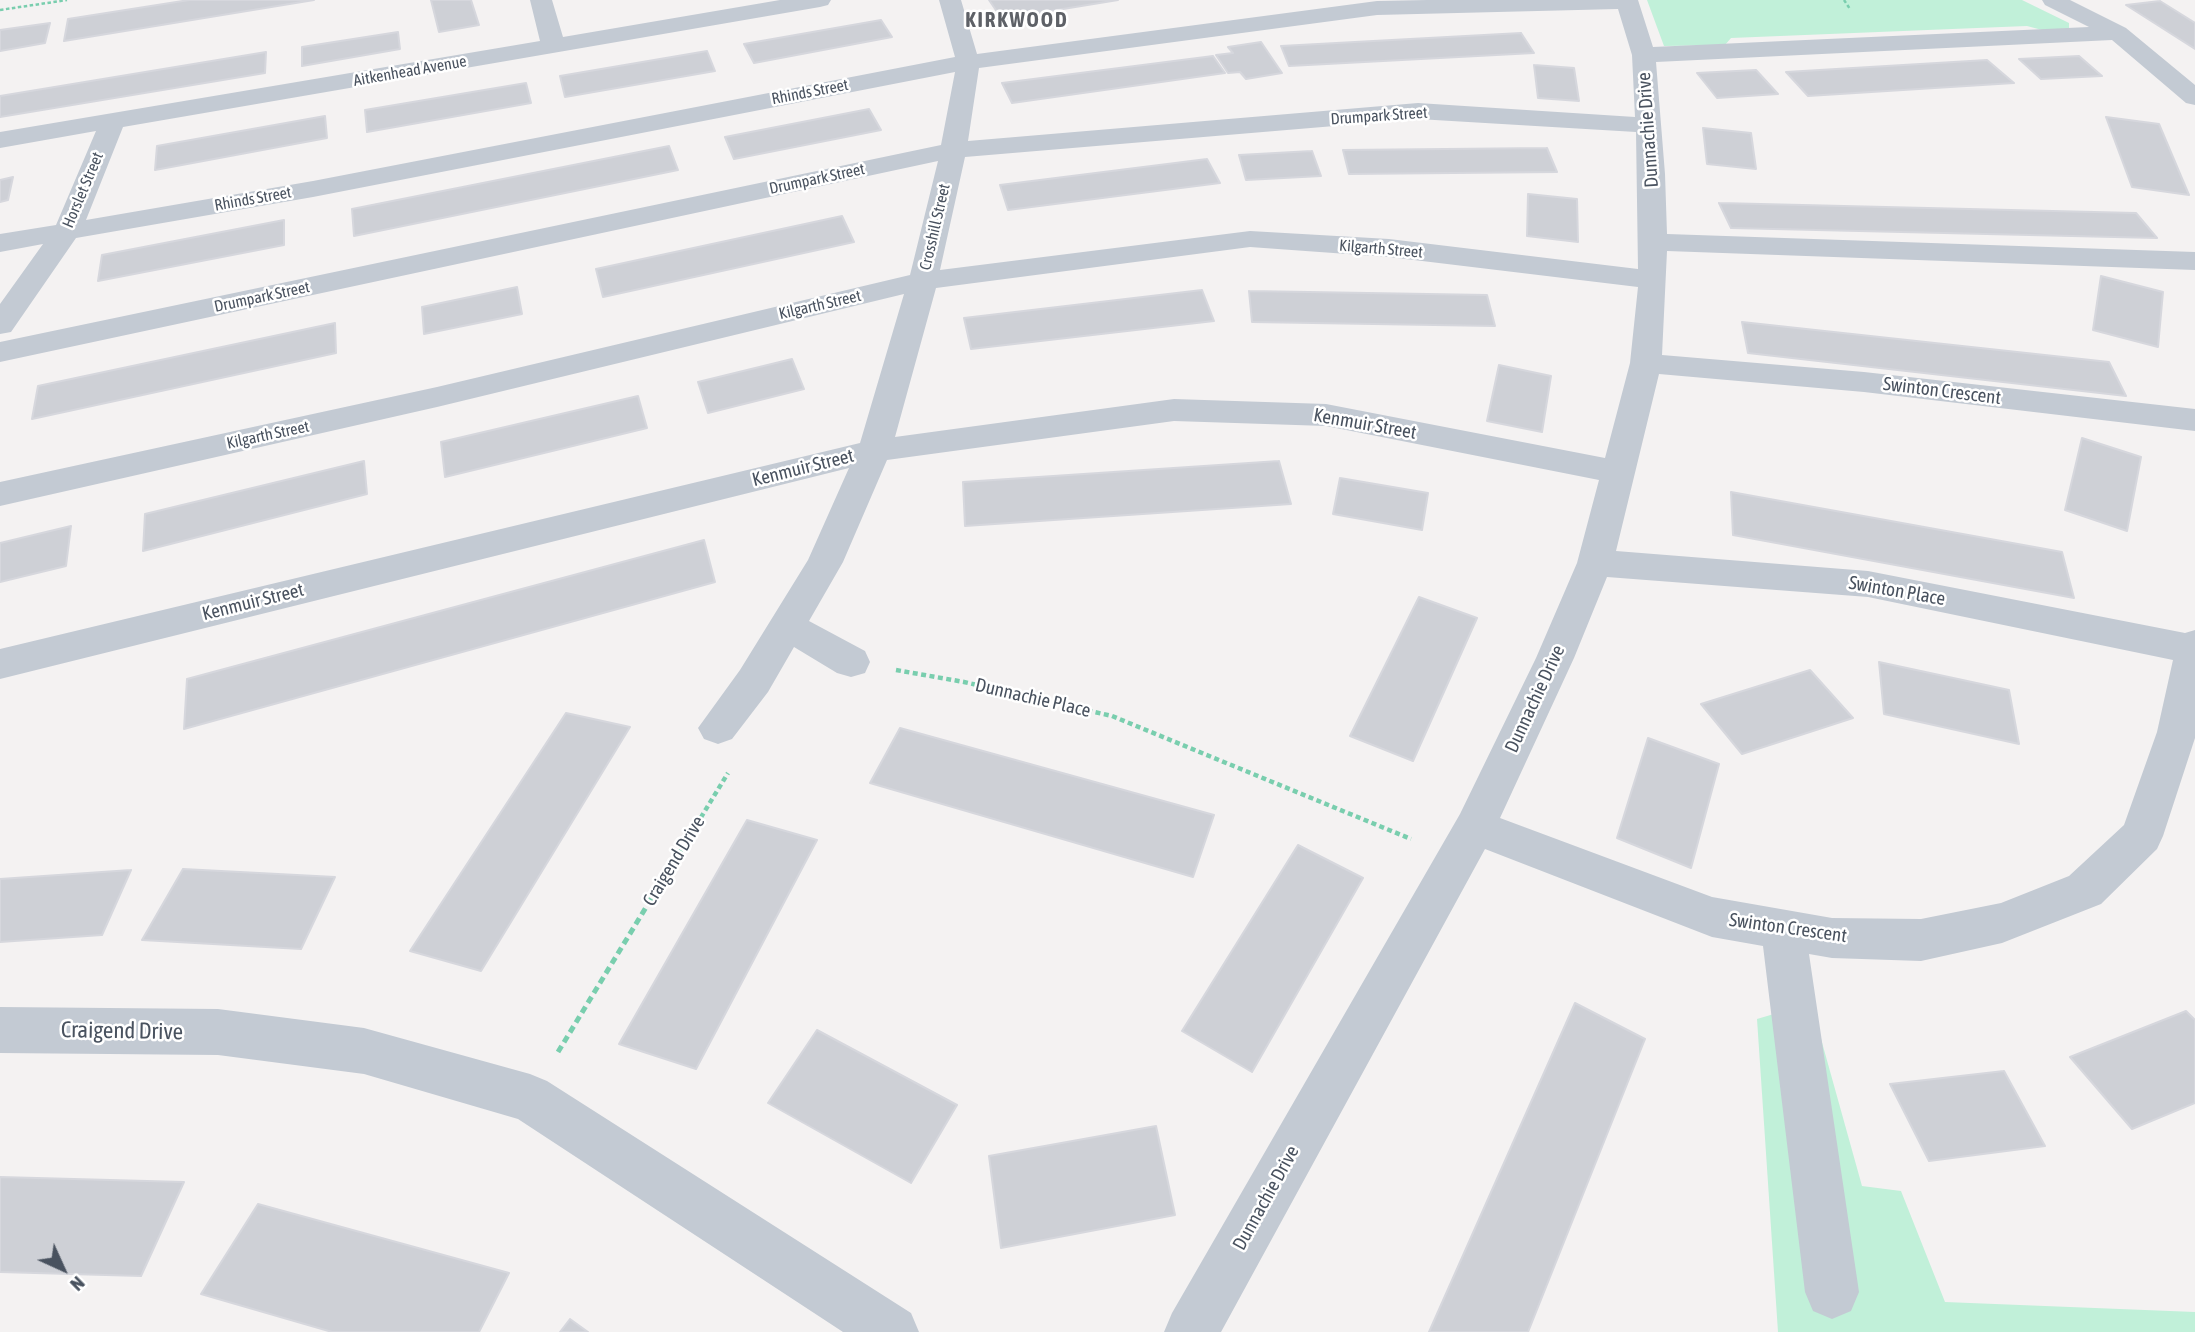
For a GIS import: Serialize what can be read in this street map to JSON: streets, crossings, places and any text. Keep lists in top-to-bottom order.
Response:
{
  "streets": {
    "street": [
      "Aitkenhead Avenue",
      "Rhinds Street",
      "Drumpark Street",
      "Dunnachie Drive",
      "Horslet Street",
      "Crosshill Street",
      "Kilgarth Street",
      "Swinton Crescent",
      "Kenmuir Street",
      "Swinton Place",
      "Craigend Drive"
    ],
    "path": ["Dunnachie Place"]
  },
  "crossings": [
    ["Aitkenhead Avenue", "Horslet Street"],
    ["Rhinds Street", "Dunnachie Drive"],
    ["Rhinds Street", "Horslet Street"],
    ["Rhinds Street", "Crosshill Street"],
    ["Drumpark Street", "Dunnachie Drive"],
    ["Drumpark Street", "Crosshill Street"],
    ["Dunnachie Drive", "Kilgarth Street"],
    ["Dunnachie Drive", "Swinton Crescent"],
    ["Dunnachie Drive", "Kenmuir Street"],
    ["Dunnachie Drive", "Swinton Place"],
    ["Dunnachie Drive", "Dunnachie Place"],
    ["Crosshill Street", "Kilgarth Street"],
    ["Crosshill Street", "Kenmuir Street"],
    ["Swinton Crescent", "Swinton Place"],
    ["Swinton Crescent", "Dunnachie Place"]
  ],
  "districts": ["KIRKWOOD"],
  "north": "bottom right"
}
